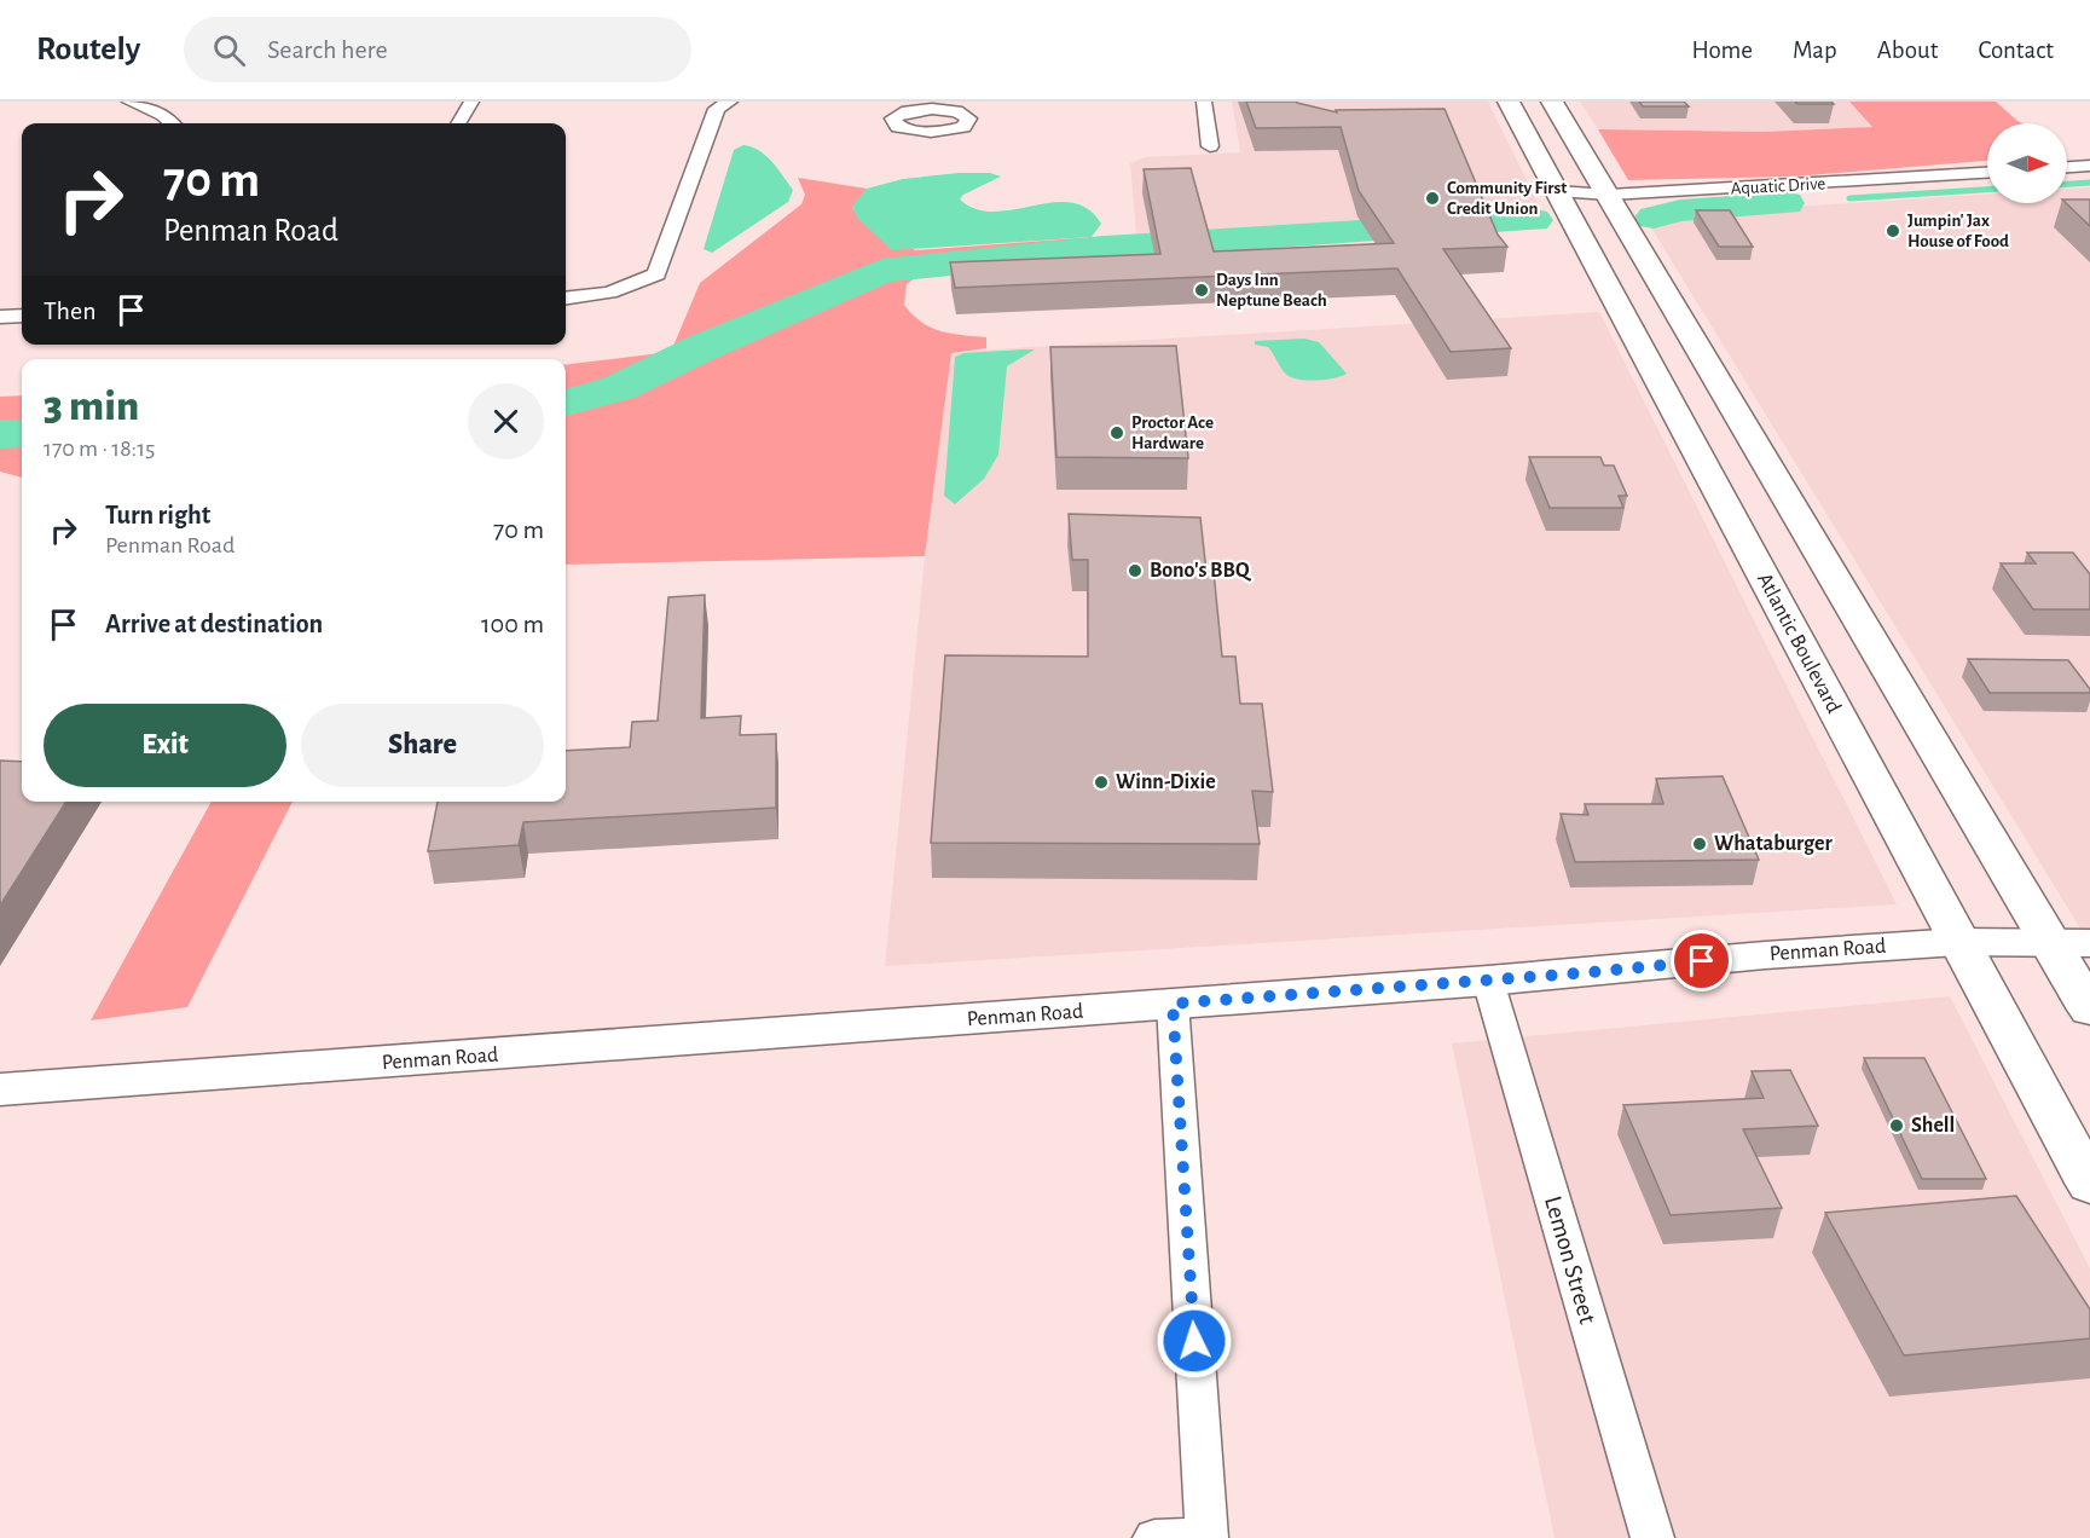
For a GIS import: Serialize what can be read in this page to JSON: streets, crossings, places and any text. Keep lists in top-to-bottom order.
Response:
{
  "streets": {
    "main road": ["Atlantic Boulevard", "Penman Road"],
    "street": ["Aquatic Drive", "Lemon Street"]
  },
  "crossings": [
    ["Aquatic Drive", "Atlantic Boulevard"],
    ["Atlantic Boulevard", "Penman Road"],
    ["Penman Road", "Lemon Street"]
  ],
  "places": [
    "Community First Credit Union",
    "Jumpin' Jax House of Food",
    "Days Inn Neptune Beach",
    "Proctor Ace Hardware",
    "Bono's BBQ",
    "Winn-Dixie",
    "Whataburger",
    "Shell"
  ],
  "north": "right",
  "page": {
    "header": "Routely",
    "search": "Search here",
    "nav": [
      "Home",
      "Map",
      "About",
      "Contact"
    ],
    "turn": ["70 m", "Penman Road"],
    "then": "Then",
    "heading": ["3 min", "170 m · 18:15"],
    "list": [
      {
        "name": "Turn right",
        "note": "Penman Road",
        "value": "70 m"
      },
      {
        "name": "Arrive at destination",
        "value": "100 m"
      }
    ],
    "buttons": ["Exit", "Share"]
  }
}
